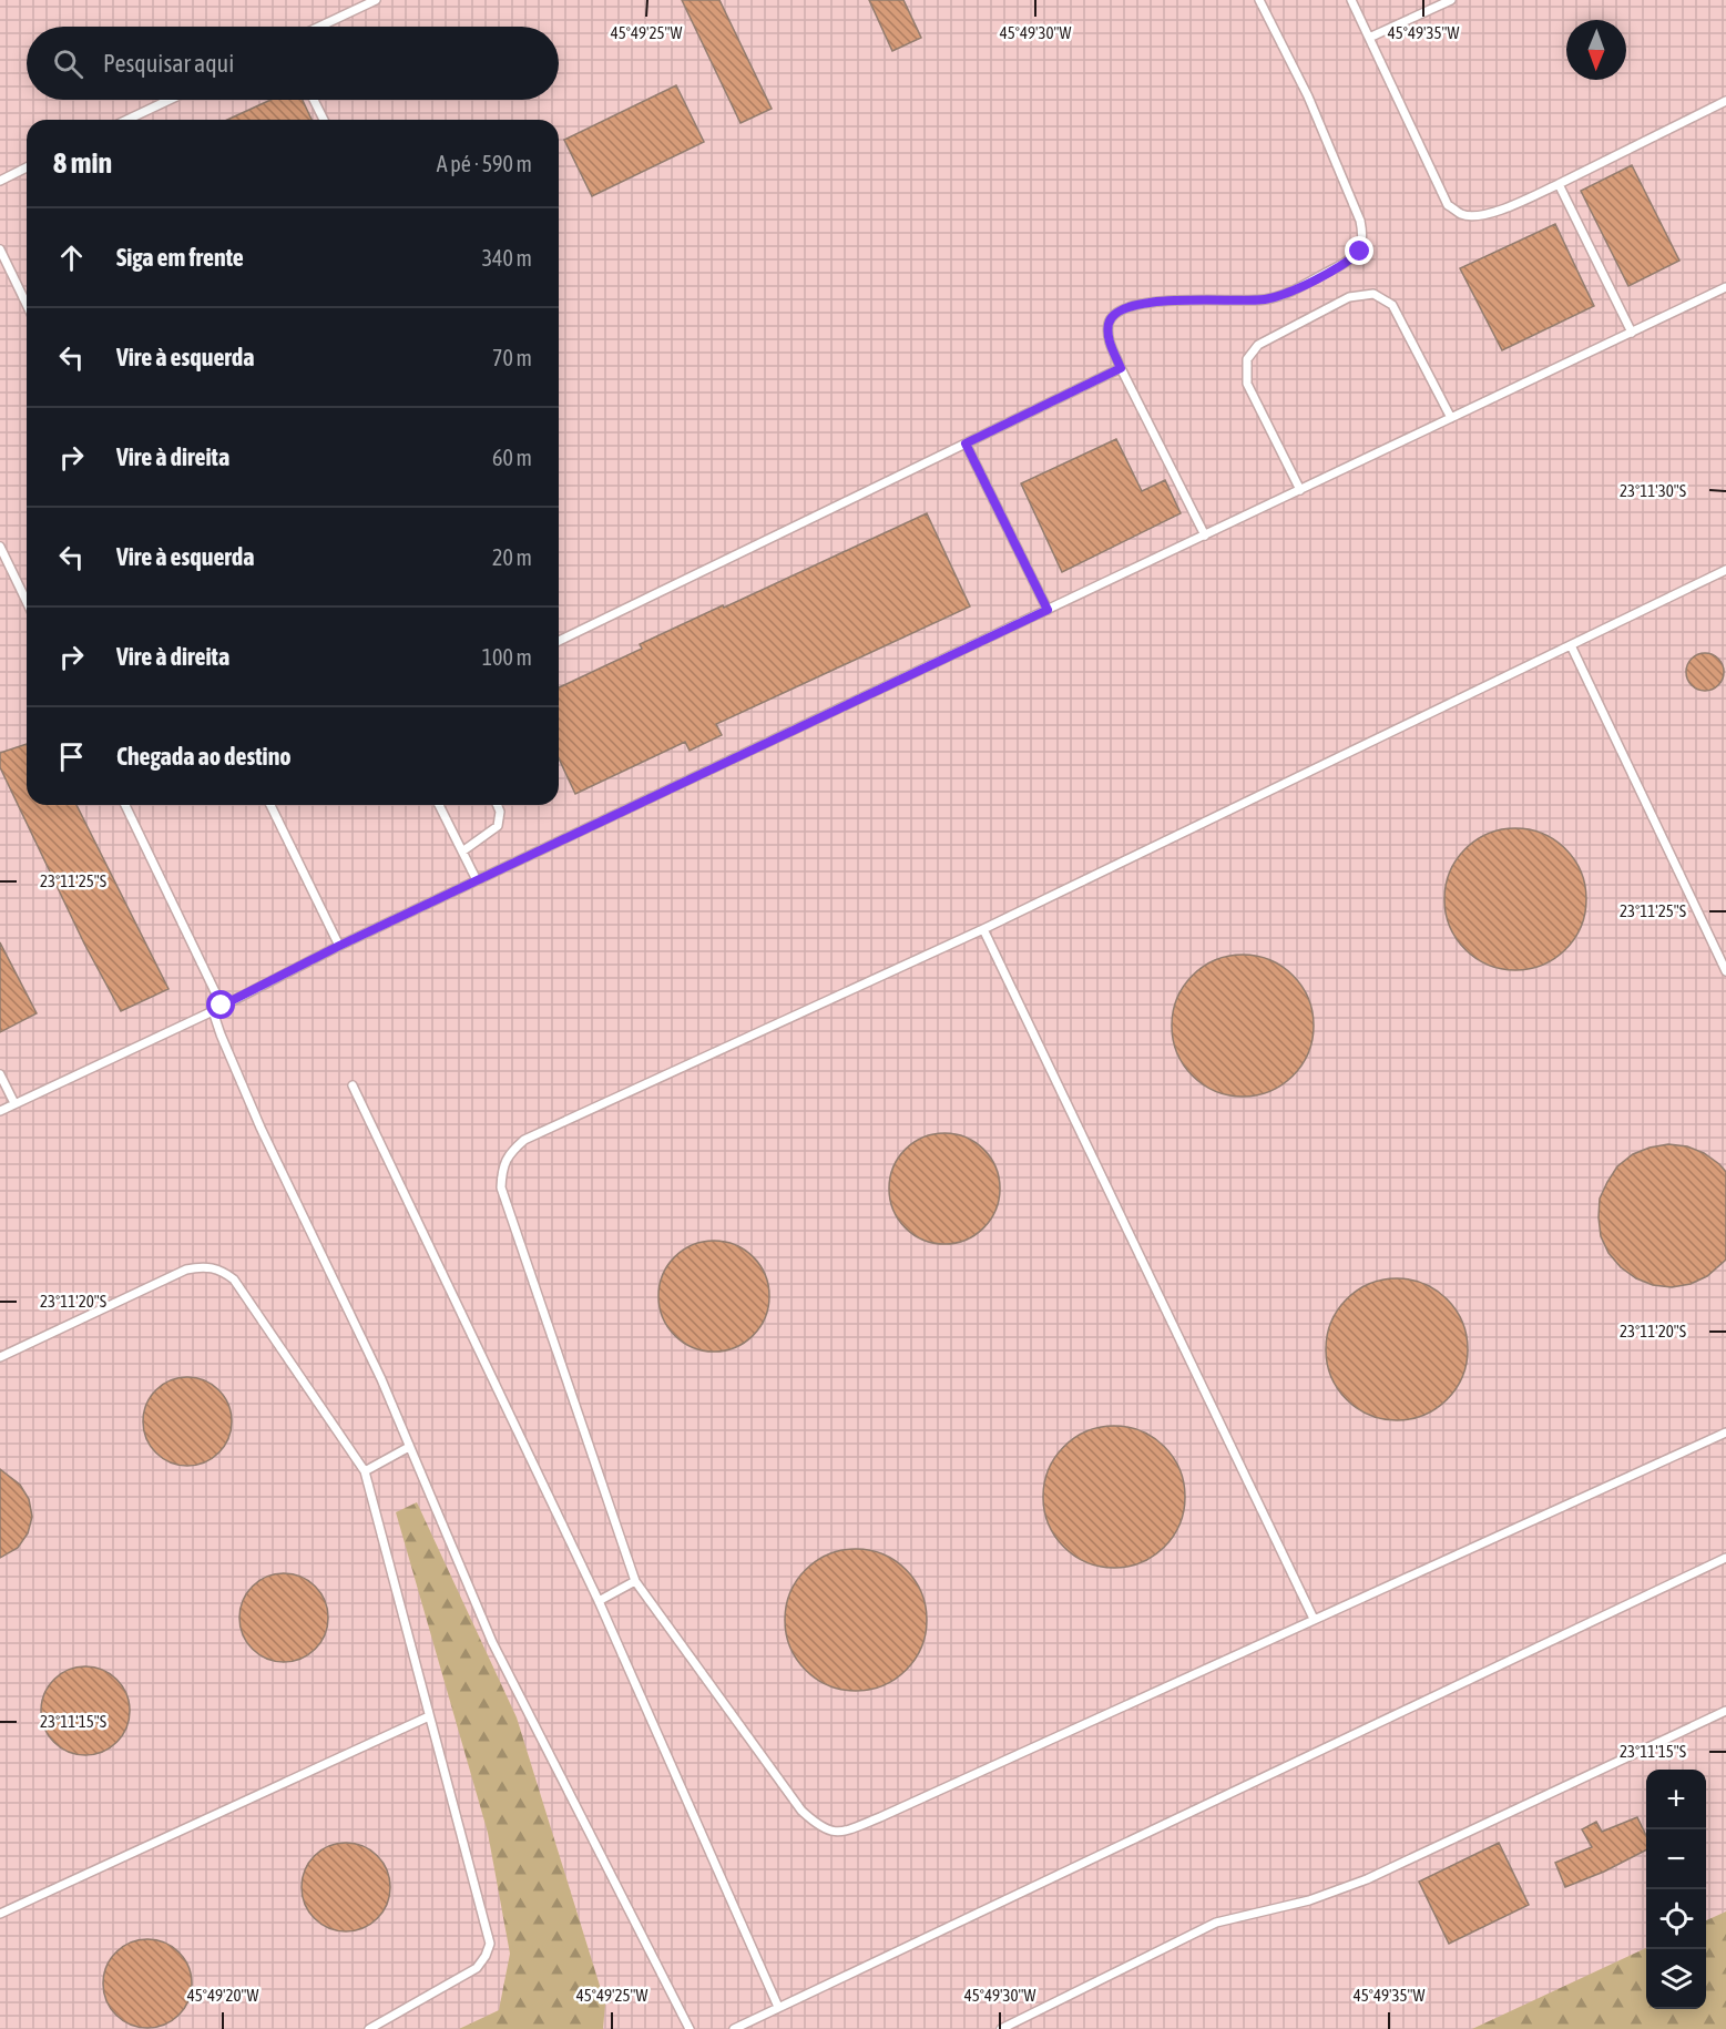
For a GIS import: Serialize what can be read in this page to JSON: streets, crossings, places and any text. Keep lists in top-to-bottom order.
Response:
{
  "north": "bottom",
  "page": {
    "search": "Pesquisar aqui",
    "heading": ["8 min", "A pé · 590 m"],
    "list": [
      ["Siga em frente", "340 m"],
      ["Vire à esquerda", "70 m"],
      ["Vire à direita", "60 m"],
      ["Vire à esquerda", "20 m"],
      ["Vire à direita", "100 m"],
      "Chegada ao destino"
    ],
    "map_buttons": ["+", "−"]
  },
  "coordinates": [
    "45°49'25\"W",
    "45°49'30\"W",
    "45°49'35\"W",
    "23°11'30\"S",
    "23°11'25\"S",
    "23°11'20\"S",
    "23°11'15\"S",
    "45°49'20\"W"
  ]
}
